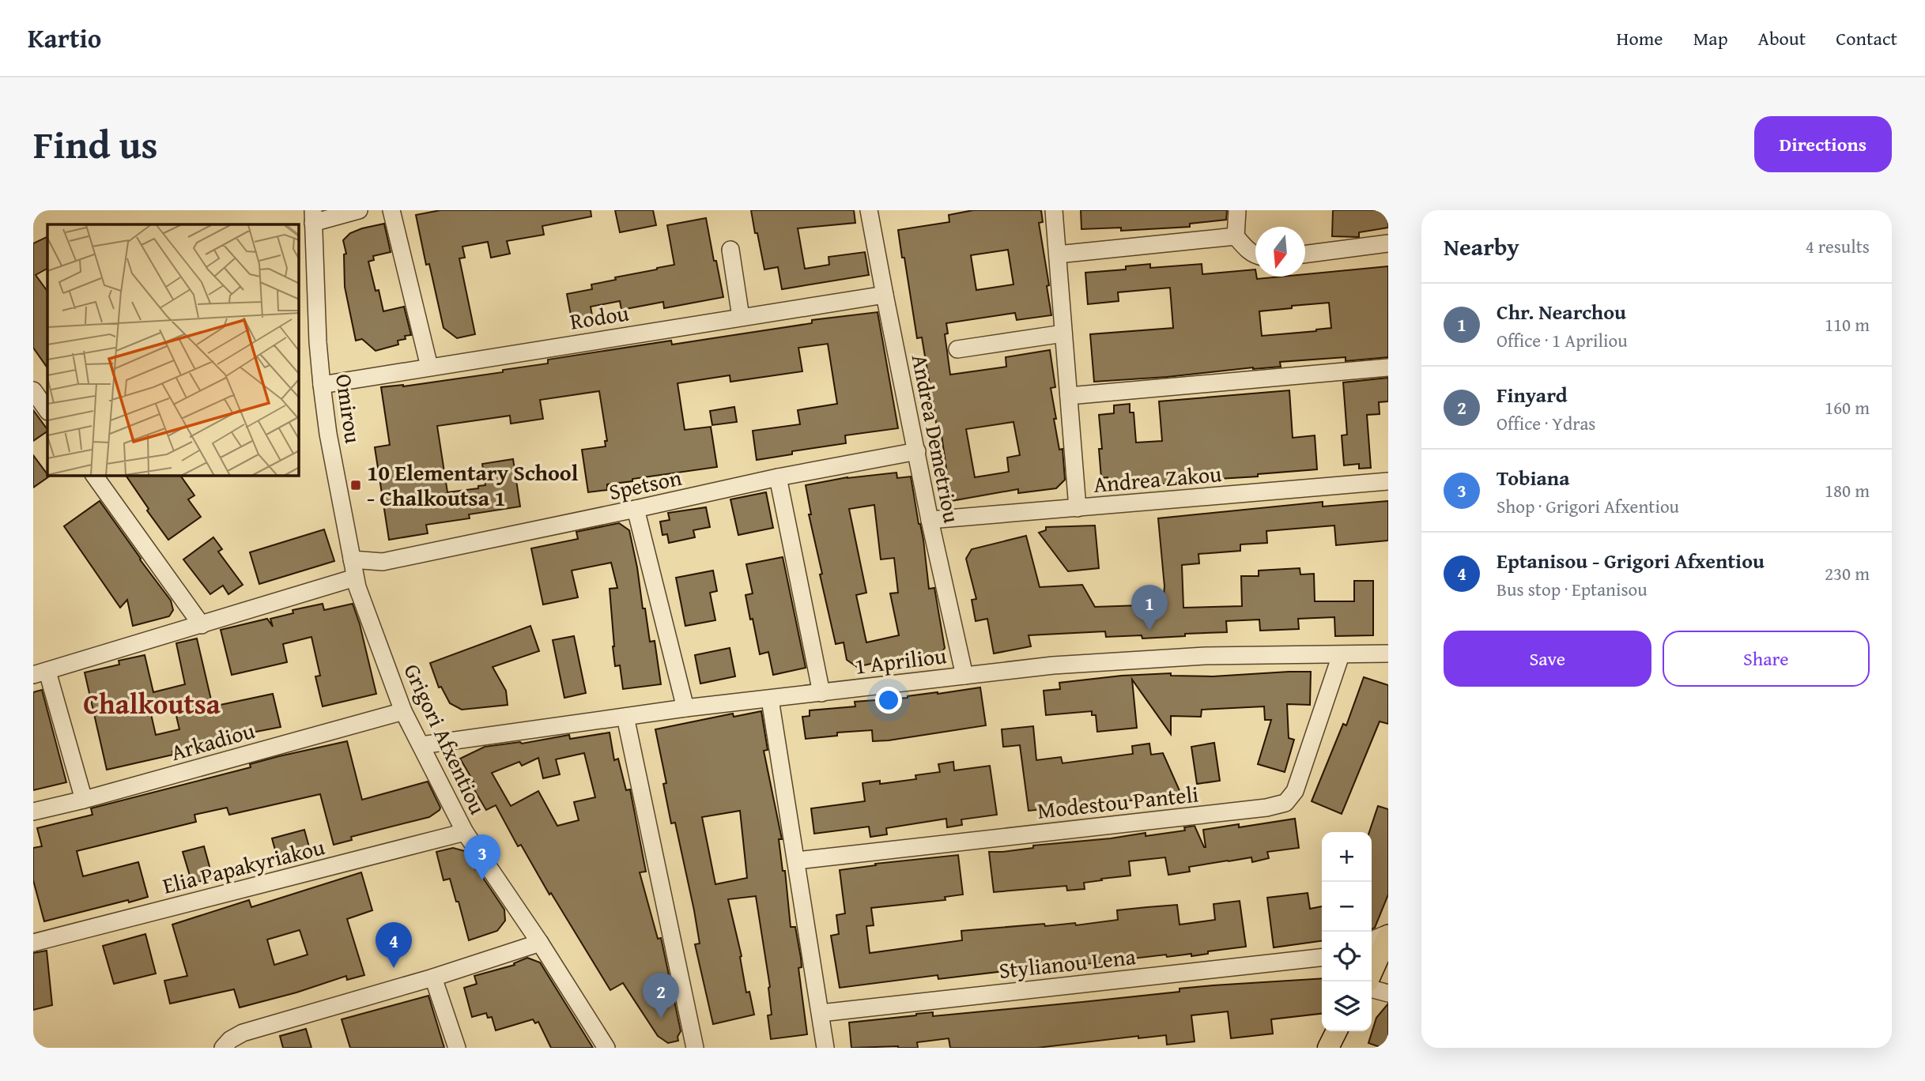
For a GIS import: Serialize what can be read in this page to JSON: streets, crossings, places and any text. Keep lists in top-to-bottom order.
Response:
{
  "streets": {
    "street": [
      "Rodou",
      "Omirou",
      "Andrea Demetriou",
      "Andrea Zakou",
      "Spetson",
      "1 Apriliou",
      "Grigori Afxentiou",
      "Arkadiou",
      "Modestou Panteli",
      "Elia Papakyriakou",
      "Stylianou Lena"
    ]
  },
  "crossings": [
    ["Rodou", "Omirou"],
    ["Rodou", "Andrea Demetriou"],
    ["Omirou", "Spetson"],
    ["Omirou", "Grigori Afxentiou"],
    ["Andrea Demetriou", "Andrea Zakou"],
    ["Andrea Demetriou", "Spetson"],
    ["Andrea Demetriou", "1 Apriliou"],
    ["1 Apriliou", "Grigori Afxentiou"],
    ["1 Apriliou", "Modestou Panteli"],
    ["Grigori Afxentiou", "Arkadiou"],
    ["Grigori Afxentiou", "Elia Papakyriakou"]
  ],
  "districts": ["Chalkoutsa"],
  "places": {
    "transit": ["10 Elementary School - Chalkoutsa 1"]
  },
  "north": "bottom",
  "page": {
    "header": "Kartio",
    "nav": [
      "Home",
      "Map",
      "About",
      "Contact"
    ],
    "title": "Find us",
    "buttons": [
      "Directions",
      ["Save", "Share"]
    ],
    "heading": ["Nearby", "4 results"],
    "list": [
      {
        "mark": "1",
        "name": "Chr. Nearchou",
        "note": "Office · 1 Apriliou",
        "value": "110 m"
      },
      {
        "mark": "2",
        "name": "Finyard",
        "note": "Office · Ydras",
        "value": "160 m"
      },
      {
        "mark": "3",
        "name": "Tobiana",
        "note": "Shop · Grigori Afxentiou",
        "value": "180 m"
      },
      {
        "mark": "4",
        "name": "Eptanisou - Grigori Afxentiou",
        "note": "Bus stop · Eptanisou",
        "value": "230 m"
      }
    ],
    "pins": [
      "1",
      "3",
      "4",
      "2"
    ],
    "map_buttons": ["+", "−"]
  }
}
